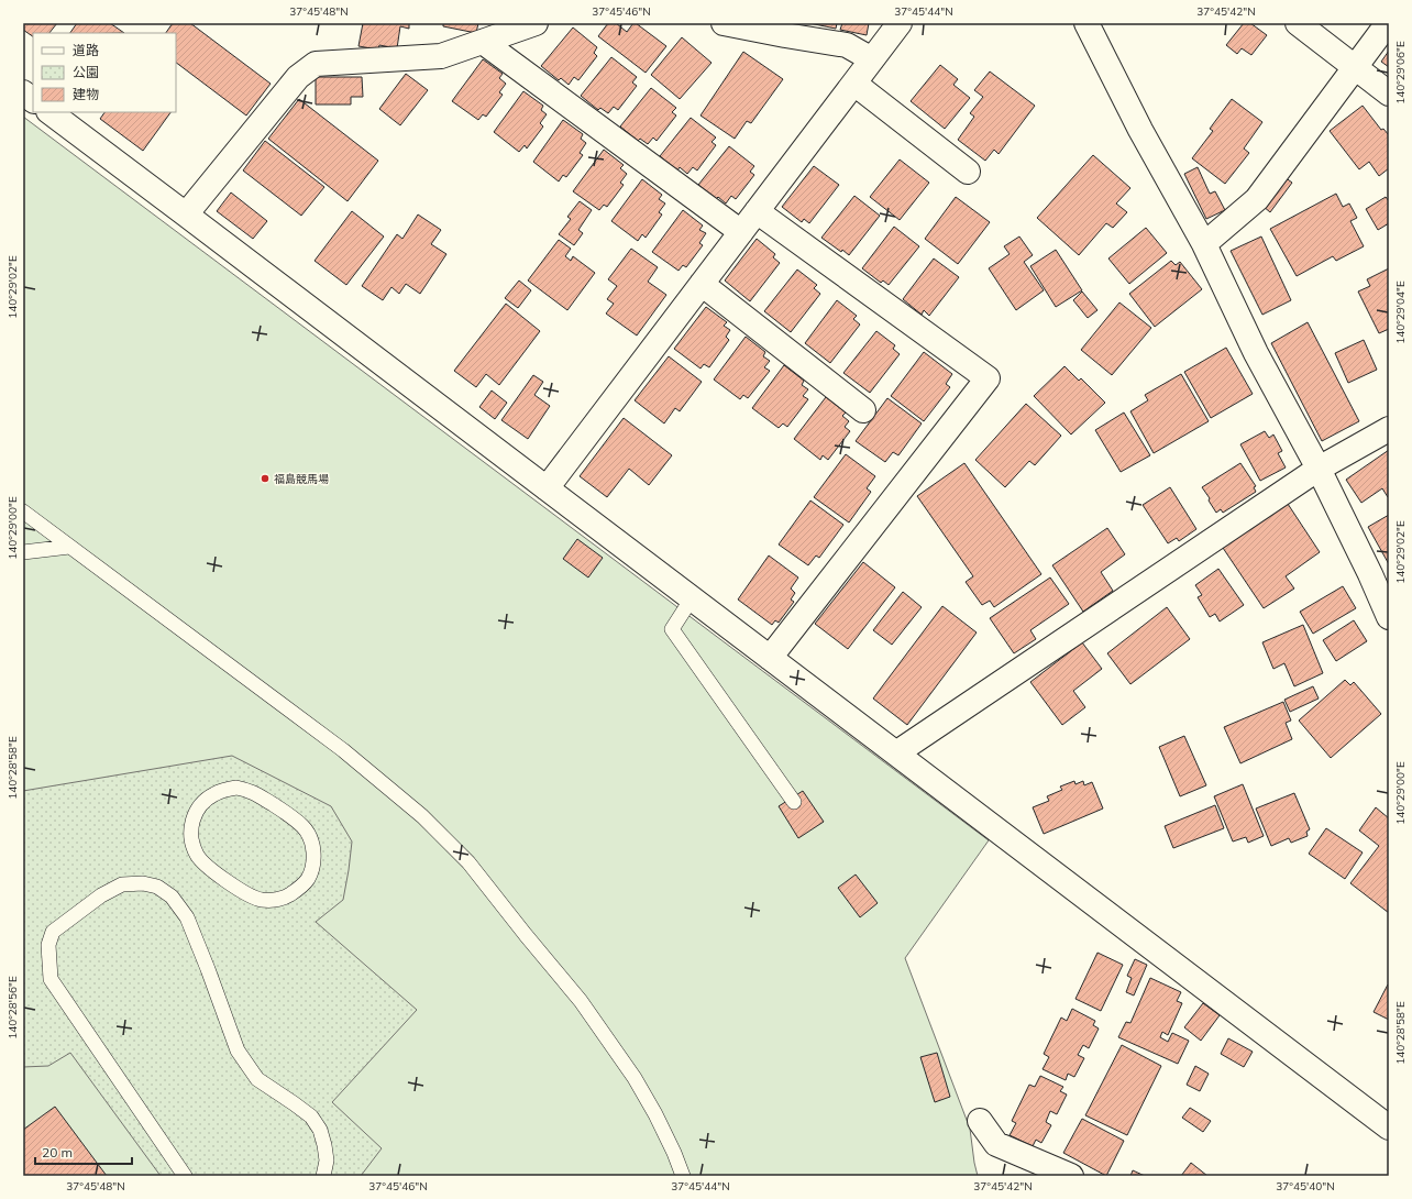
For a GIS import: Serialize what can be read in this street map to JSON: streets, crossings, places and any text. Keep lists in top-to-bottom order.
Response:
{
  "places": ["福島競馬場"],
  "legend": ["道路", "公園", "建物"],
  "scale_bar": "20 m",
  "coordinates": [
    "37°45'48\"N",
    "37°45'46\"N",
    "37°45'44\"N",
    "37°45'42\"N",
    "140°29'06\"E",
    "140°29'02\"E",
    "140°29'04\"E",
    "140°29'00\"E",
    "140°28'58\"E",
    "140°28'56\"E",
    "37°45'40\"N"
  ]
}
